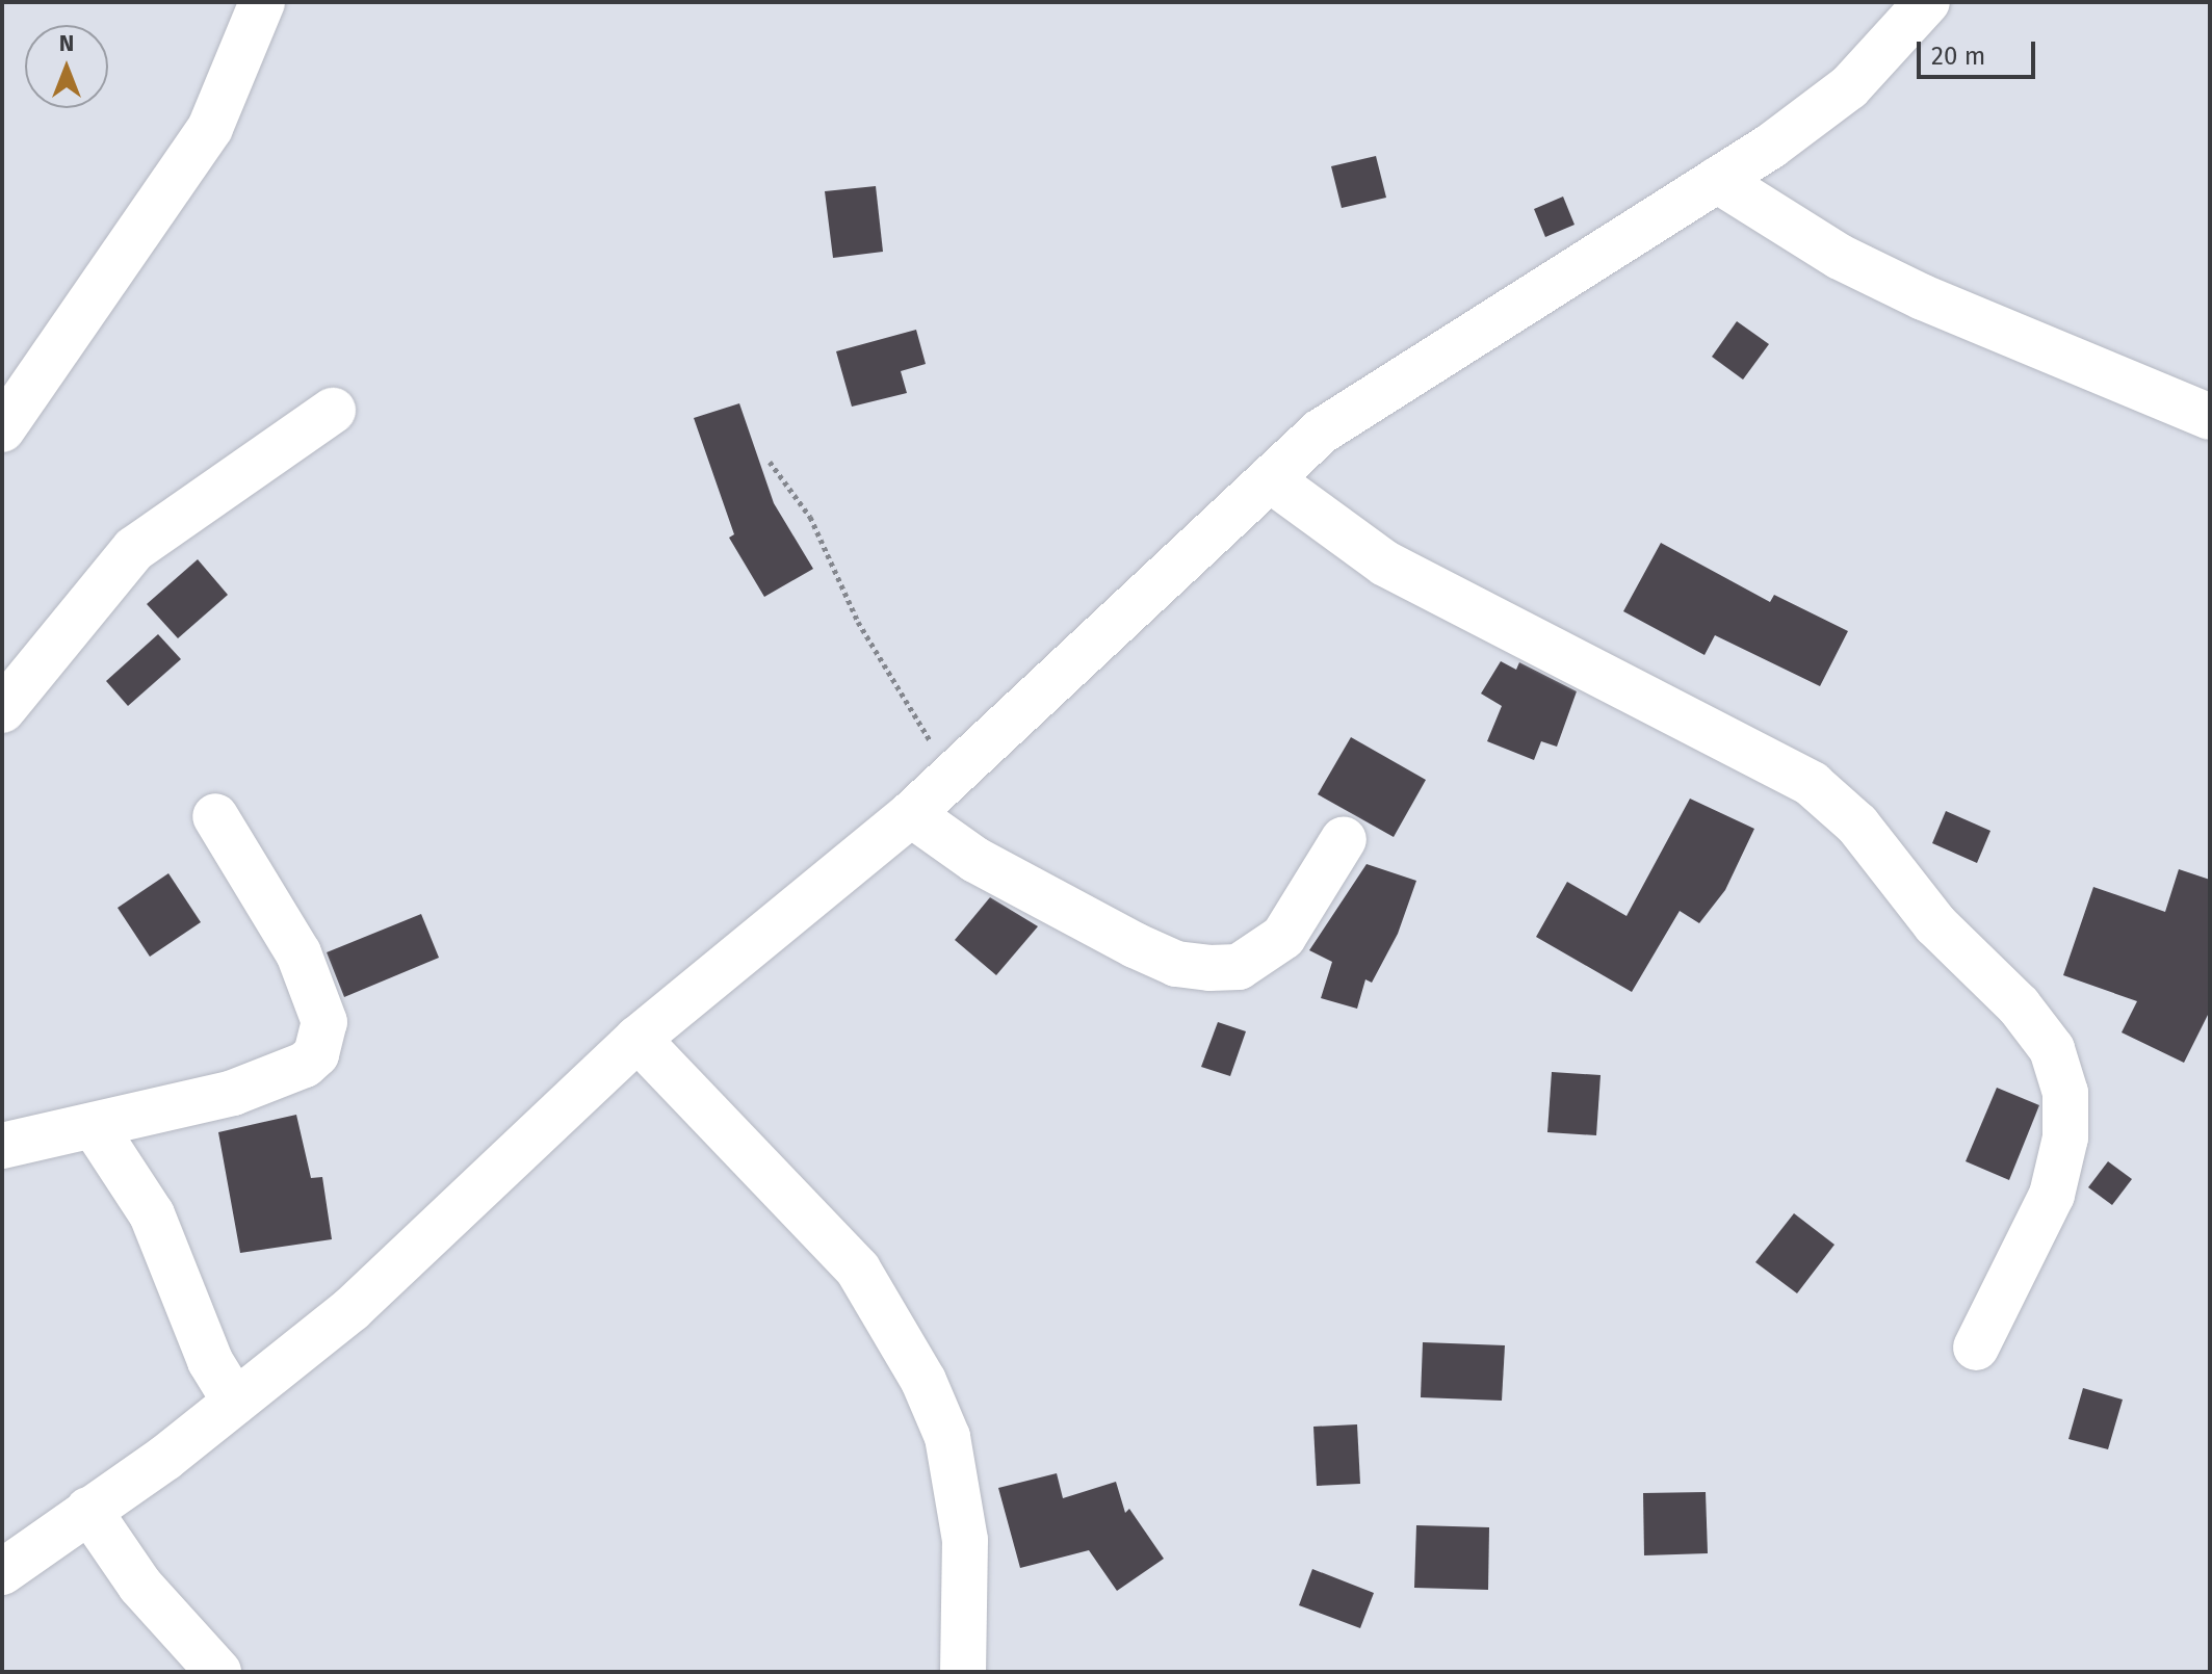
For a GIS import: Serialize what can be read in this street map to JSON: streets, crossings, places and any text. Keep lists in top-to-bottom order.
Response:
{
  "scale_bar": "20 m",
  "north": "top"
}
